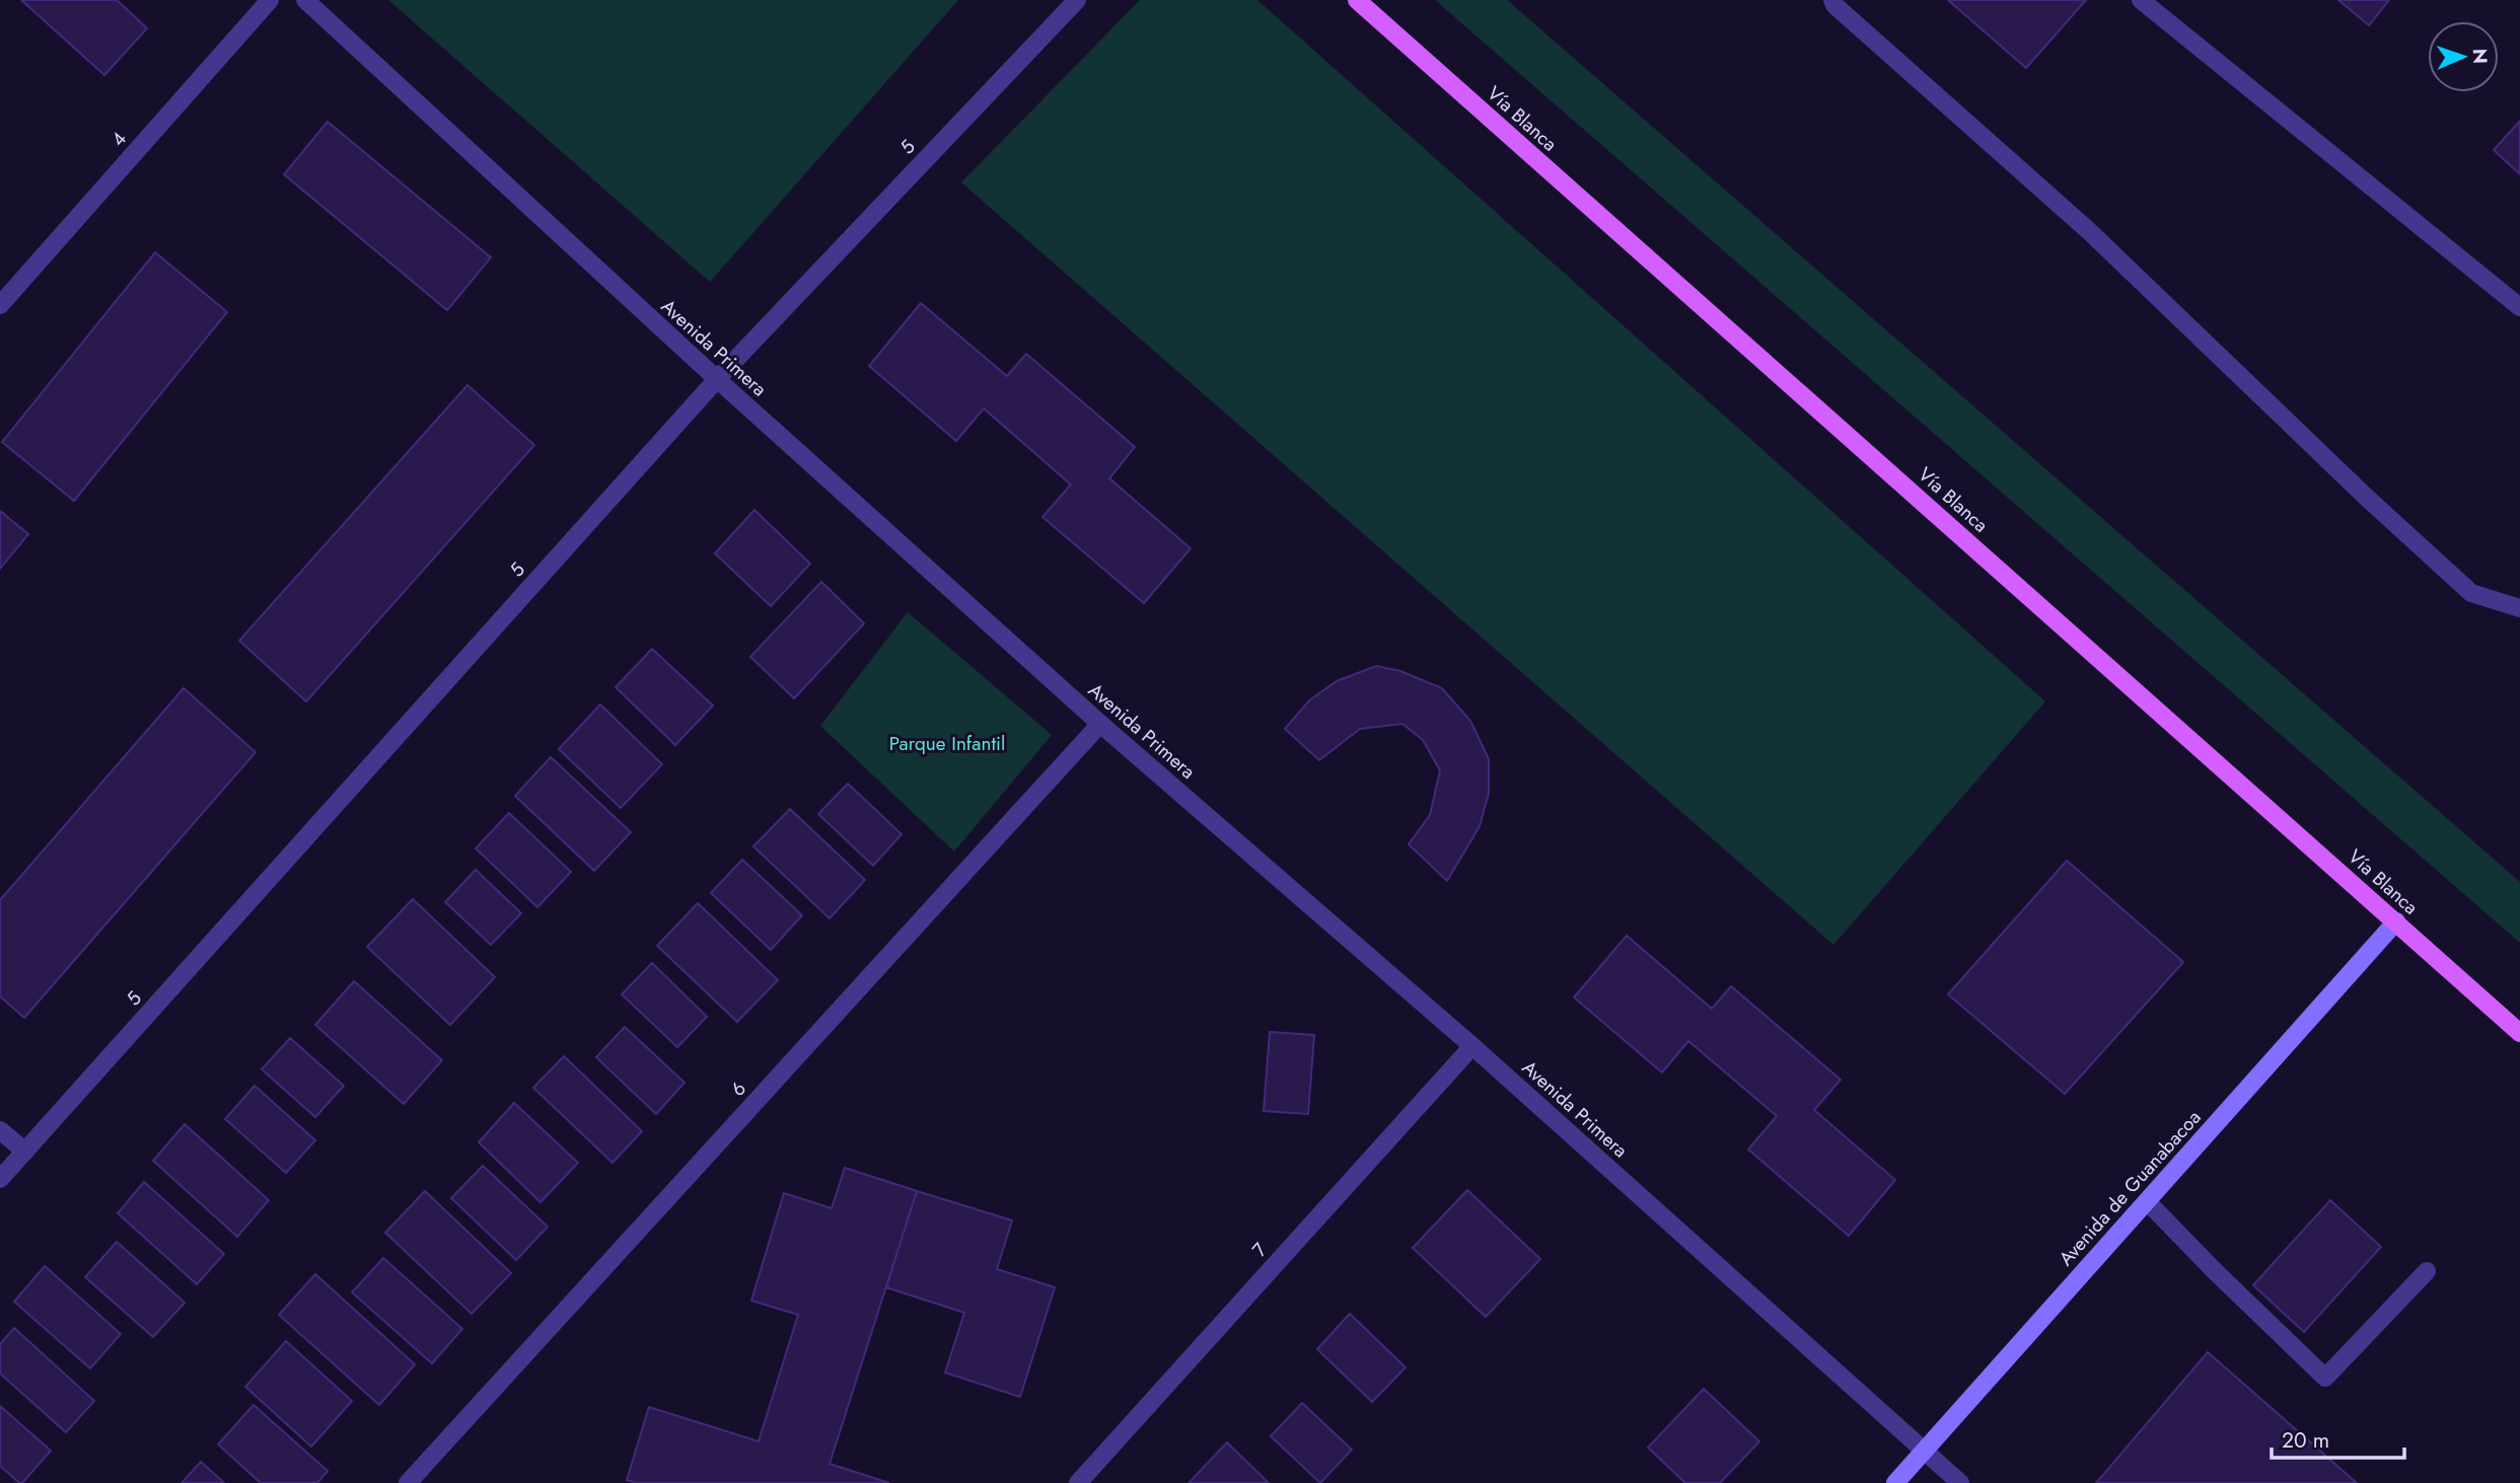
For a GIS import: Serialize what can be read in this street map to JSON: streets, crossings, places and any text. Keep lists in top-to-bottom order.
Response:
{
  "streets": {
    "main road": ["Vía Blanca"],
    "street": [
      "4",
      "5",
      "Avenida Primera",
      "6",
      "Avenida de Guanabacoa",
      "7"
    ]
  },
  "crossings": [
    ["Vía Blanca", "Avenida de Guanabacoa"],
    ["5", "Avenida Primera"],
    ["Avenida Primera", "6"],
    ["Avenida Primera", "Avenida de Guanabacoa"],
    ["Avenida Primera", "7"]
  ],
  "parks": ["Parque Infantil"],
  "scale_bar": "20 m",
  "north": "right"
}
